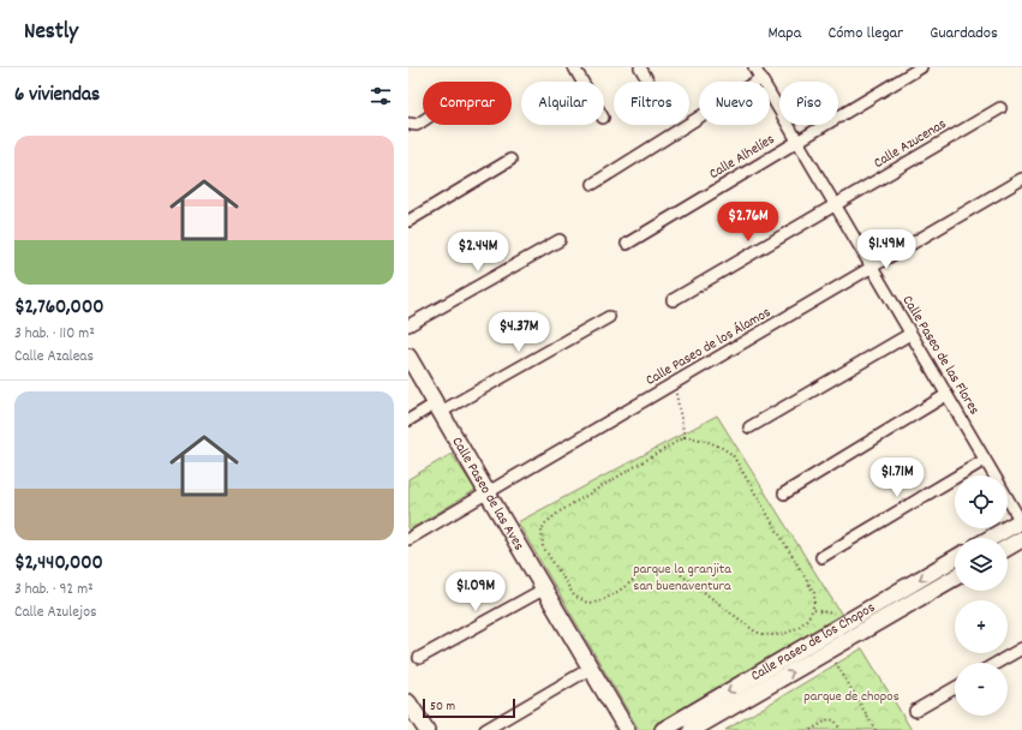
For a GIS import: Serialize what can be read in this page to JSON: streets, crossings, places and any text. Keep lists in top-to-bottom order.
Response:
{
  "streets": {
    "main road": ["Calle Paseo de las Aves", "Calle Paseo de los Chopos"],
    "street": [
      "Calle Azucenas",
      "Calle Alhelíes",
      "Calle Paseo de los Álamos",
      "Calle Paseo de las Flores"
    ]
  },
  "crossings": [
    ["Calle Azucenas", "Calle Paseo de las Flores"],
    ["Calle Alhelíes", "Calle Paseo de las Flores"],
    ["Calle Paseo de los Álamos", "Calle Paseo de las Flores"],
    ["Calle Paseo de los Álamos", "Calle Paseo de las Aves"]
  ],
  "parks": ["parque la granjita san buenaventura", "parque de chopos"],
  "scale_bar": "50 m",
  "page": {
    "header": "Nestly",
    "nav": ["Mapa", "Cómo llegar", "Guardados"],
    "heading": "6 viviendas",
    "chip": [
      "Comprar",
      "Alquilar",
      "Filtros",
      "Nuevo",
      "Piso"
    ],
    "list": [
      {
        "name": "$2,760,000",
        "note": "3 hab. · 110 m² · Calle Azaleas"
      },
      {
        "name": "$2,440,000",
        "note": "3 hab. · 92 m² · Calle Azulejos"
      }
    ],
    "price": [
      "$2.76M",
      "$1.49M",
      "$2.44M",
      "$4.37M",
      "$1.71M",
      "$1.09M"
    ],
    "map_buttons": ["+", "−"],
    "scale": "50 m"
  }
}
